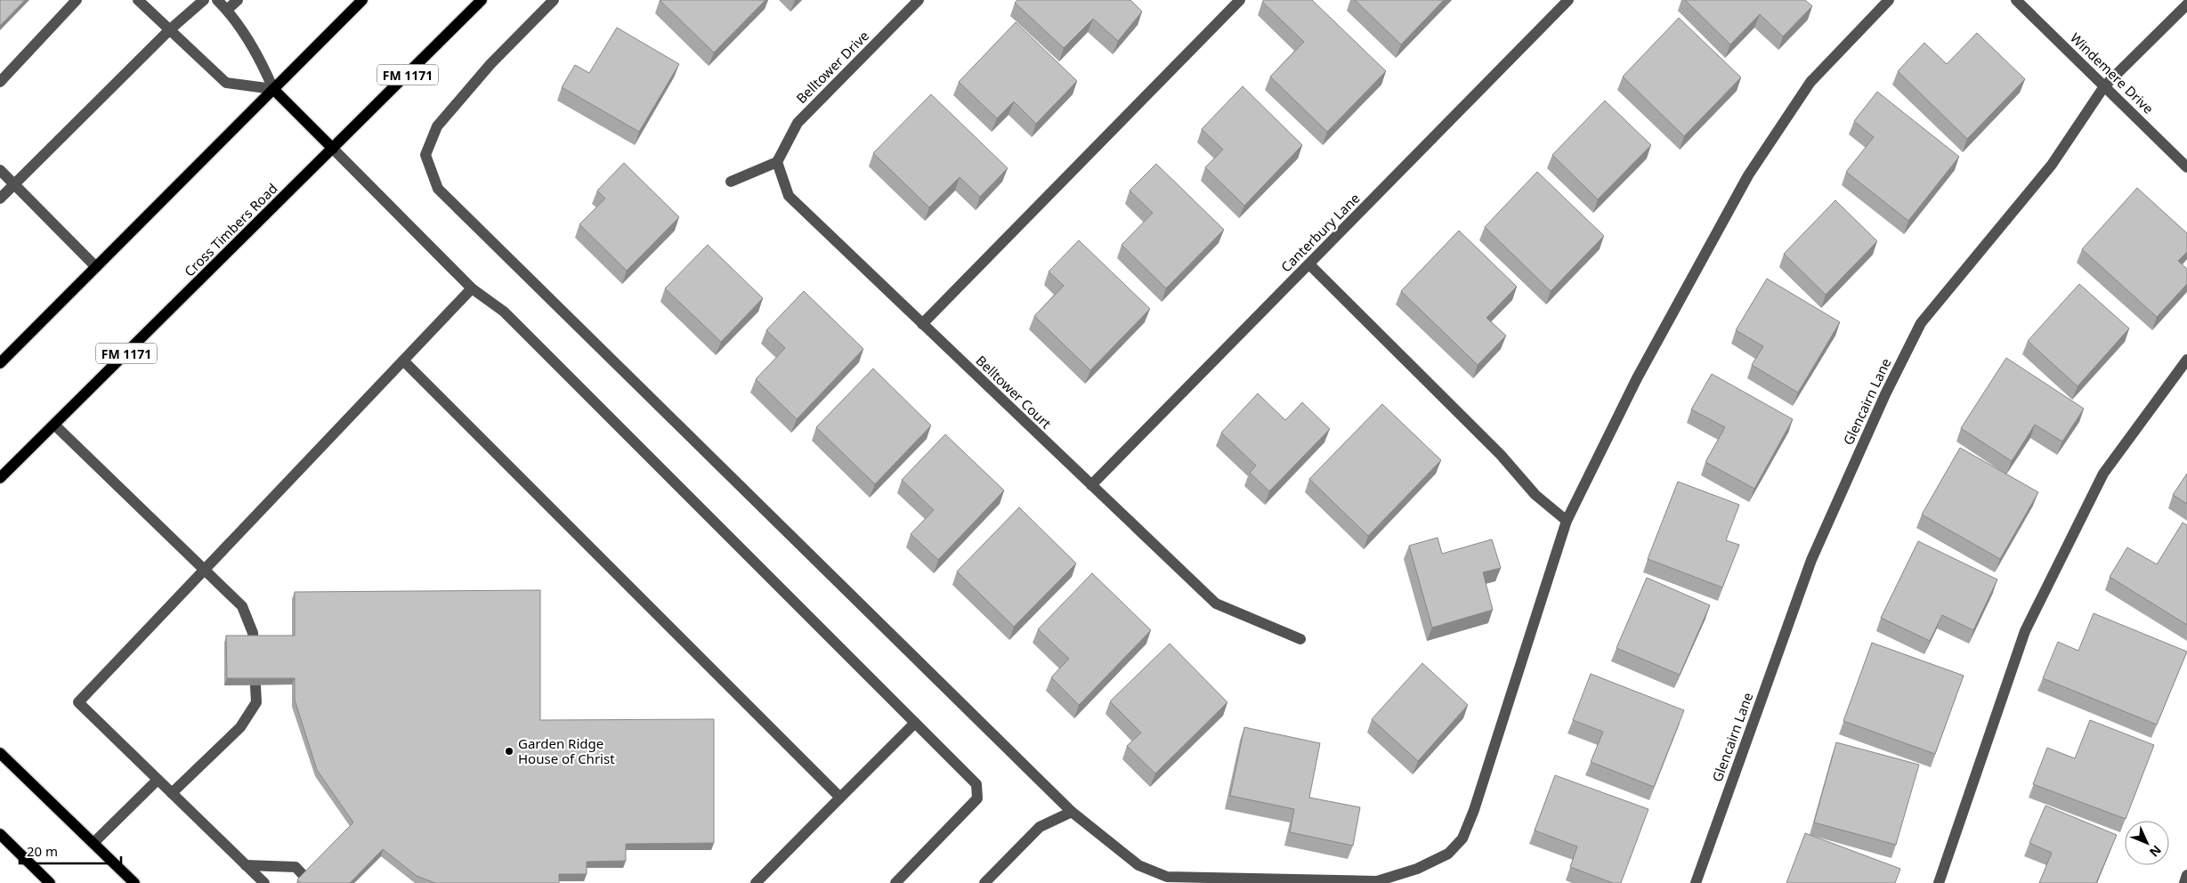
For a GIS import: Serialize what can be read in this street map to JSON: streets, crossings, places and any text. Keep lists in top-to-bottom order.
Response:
{
  "streets": {
    "main road": ["FM 1171", "Cross Timbers Road"],
    "street": [
      "Belltower Drive",
      "Windemere Drive",
      "Canterbury Lane",
      "Belltower Court",
      "Glencairn Lane"
    ]
  },
  "crossings": [
    ["Belltower Drive", "Belltower Court"],
    ["Windemere Drive", "Glencairn Lane"],
    ["Canterbury Lane", "Belltower Court"]
  ],
  "places": ["Garden Ridge House of Christ"],
  "scale_bar": "20 m",
  "north": "bottom right"
}
